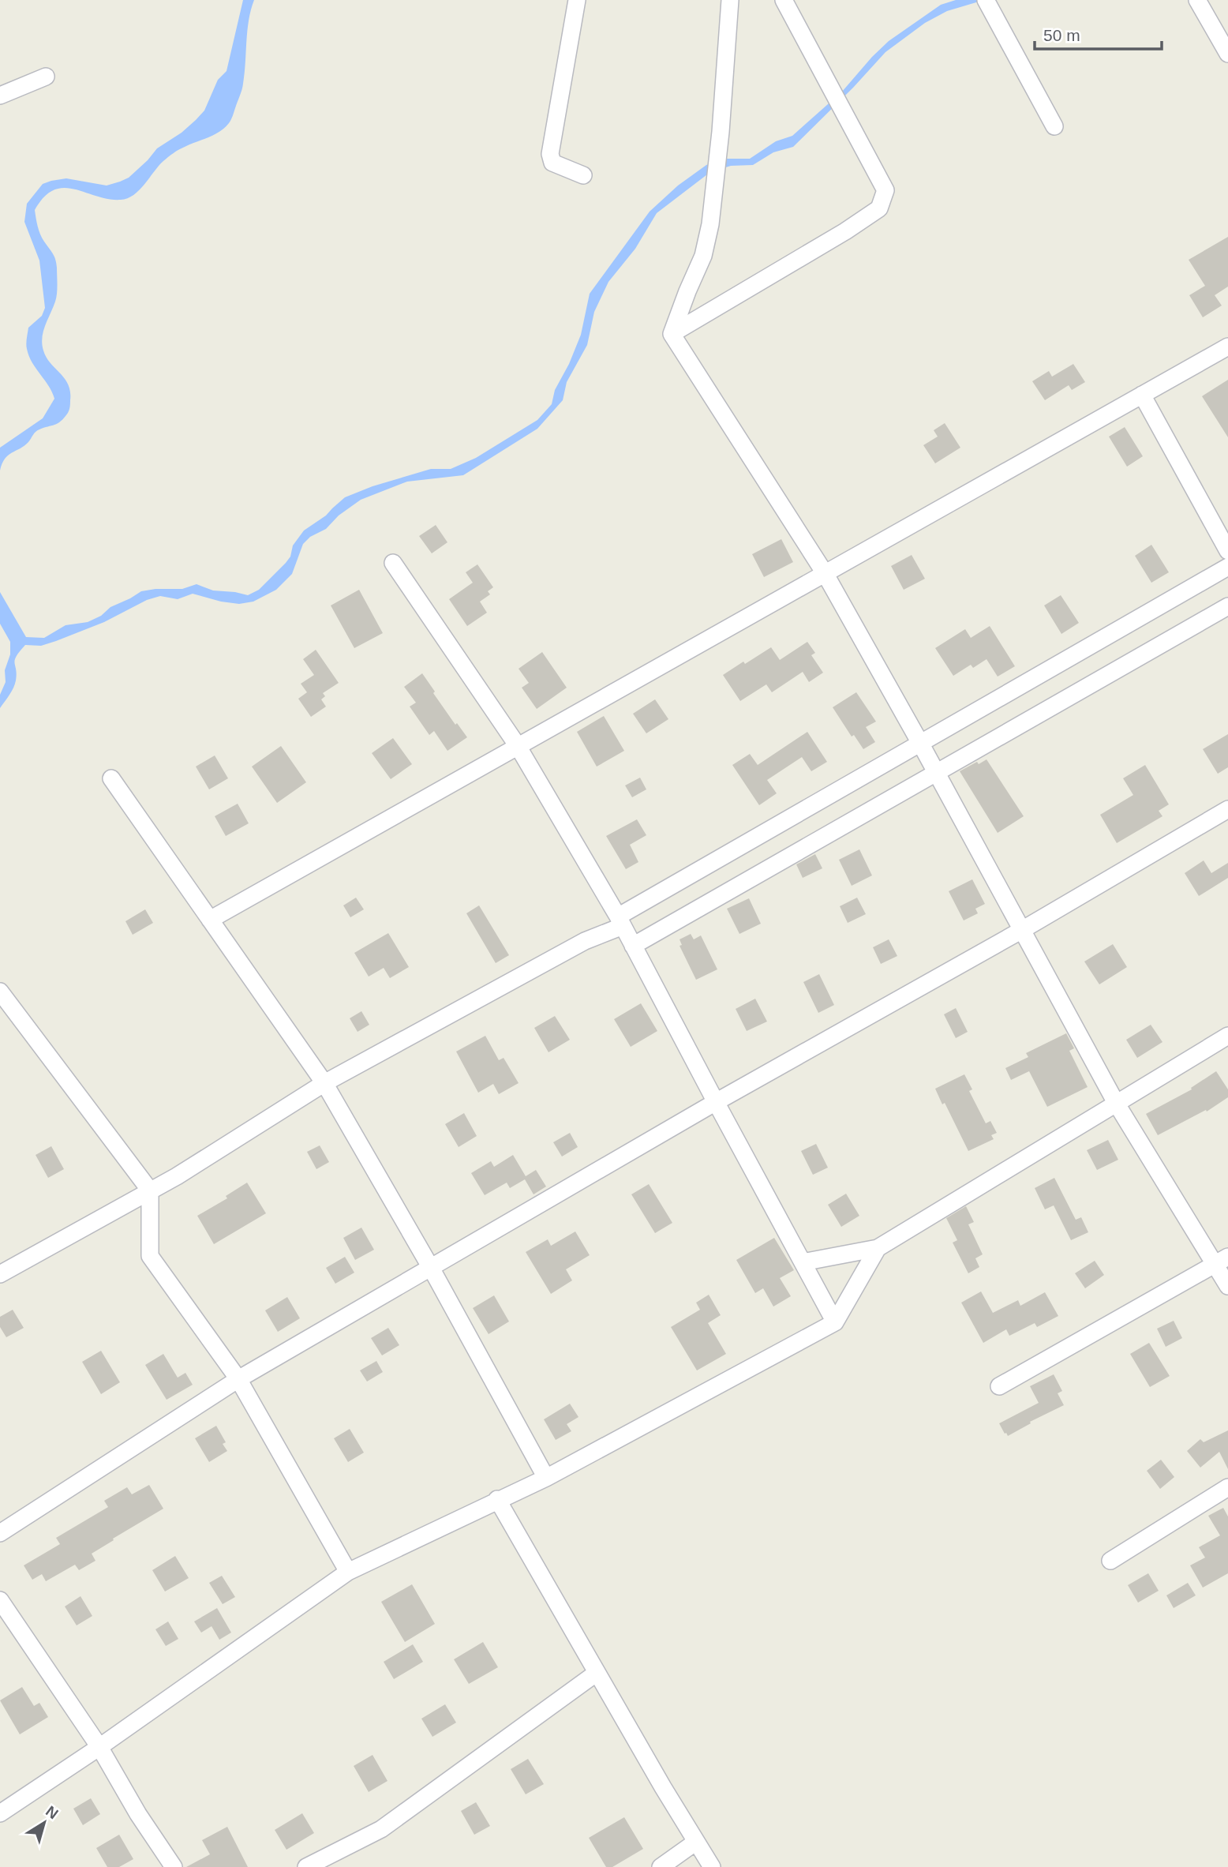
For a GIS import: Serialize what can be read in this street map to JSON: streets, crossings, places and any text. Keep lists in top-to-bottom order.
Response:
{
  "scale_bar": "50 m",
  "north": "top right"
}
